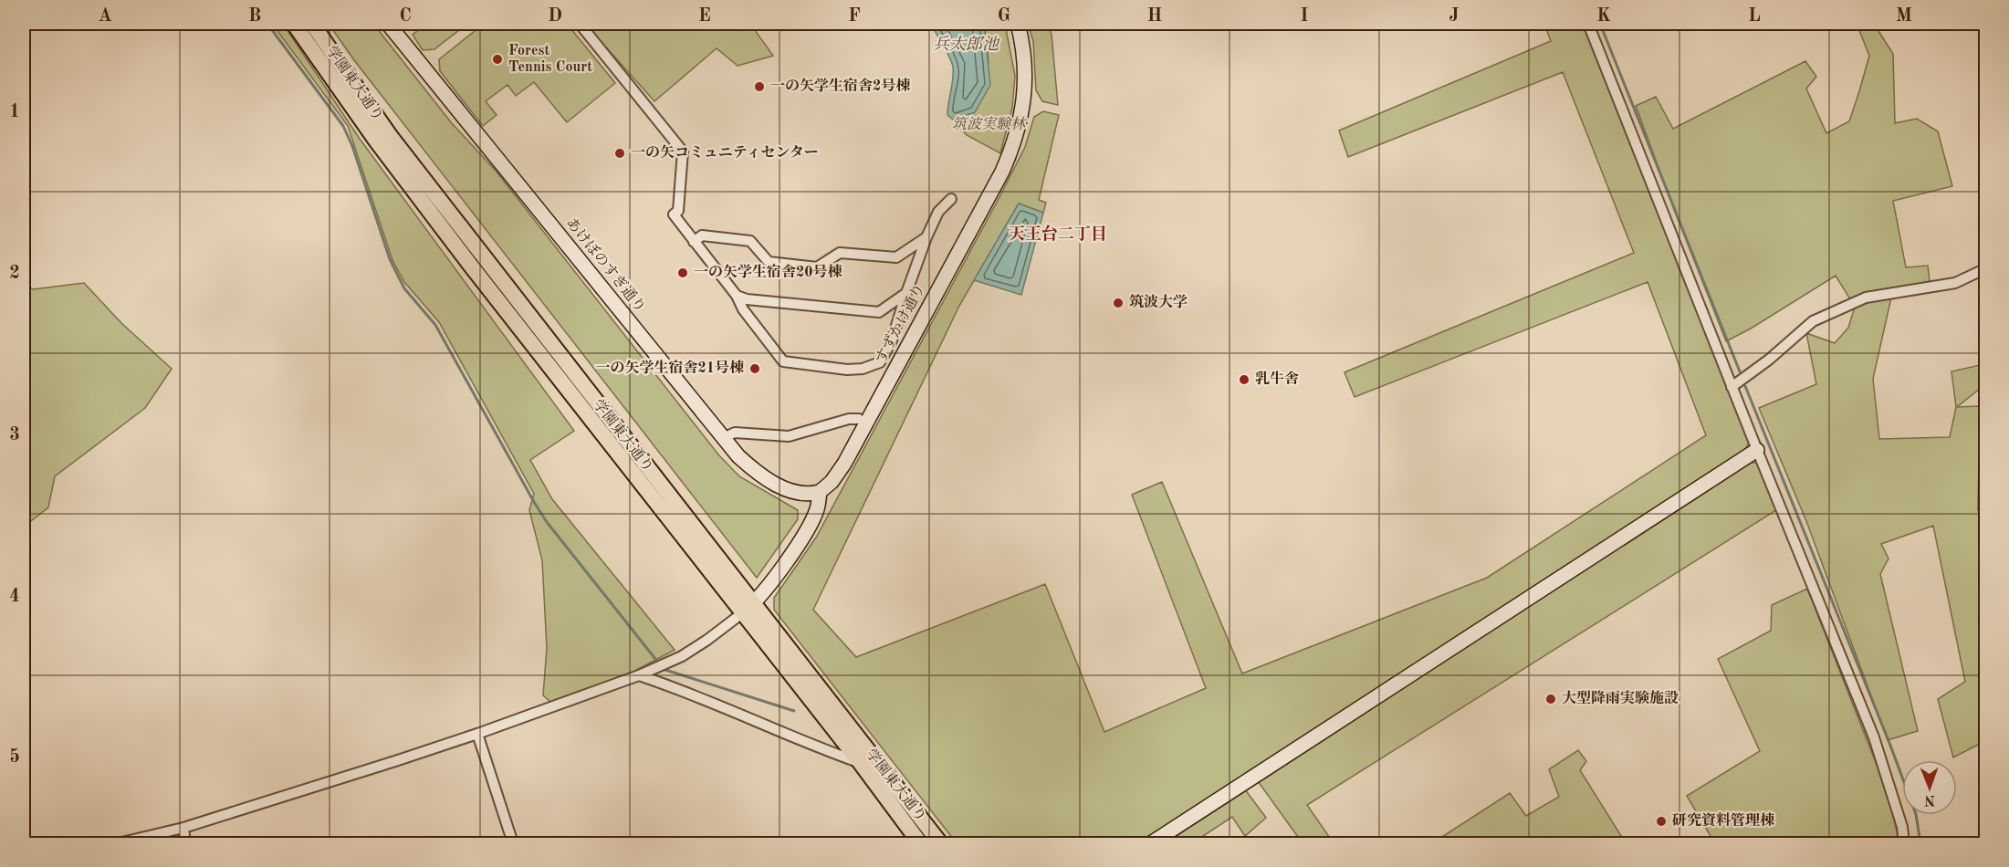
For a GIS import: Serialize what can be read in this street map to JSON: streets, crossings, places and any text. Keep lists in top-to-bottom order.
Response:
{
  "streets": {
    "main road": ["学園東大通り"],
    "street": ["あけぼのすぎ通り", "すずかけ通り"]
  },
  "crossings": [
    ["学園東大通り", "すずかけ通り"],
    ["あけぼのすぎ通り", "すずかけ通り"]
  ],
  "districts": ["天王台二丁目"],
  "water": ["兵太郎池"],
  "parks": ["筑波実験林"],
  "places": [
    "Forest Tennis Court",
    "一の矢学生宿舎2号棟",
    "一の矢コミュニティセンター",
    "一の矢学生宿舎20号棟",
    "筑波大学",
    "一の矢学生宿舎21号棟",
    "乳牛舎",
    "大型降雨実験施設",
    "研究資料管理棟"
  ],
  "north": "bottom",
  "grid": {
    "columns": [
      "A",
      "B",
      "C",
      "D",
      "E",
      "F",
      "G",
      "H",
      "I",
      "J",
      "K",
      "L",
      "M"
    ],
    "rows": [
      "1",
      "2",
      "3",
      "4",
      "5"
    ]
  }
}
